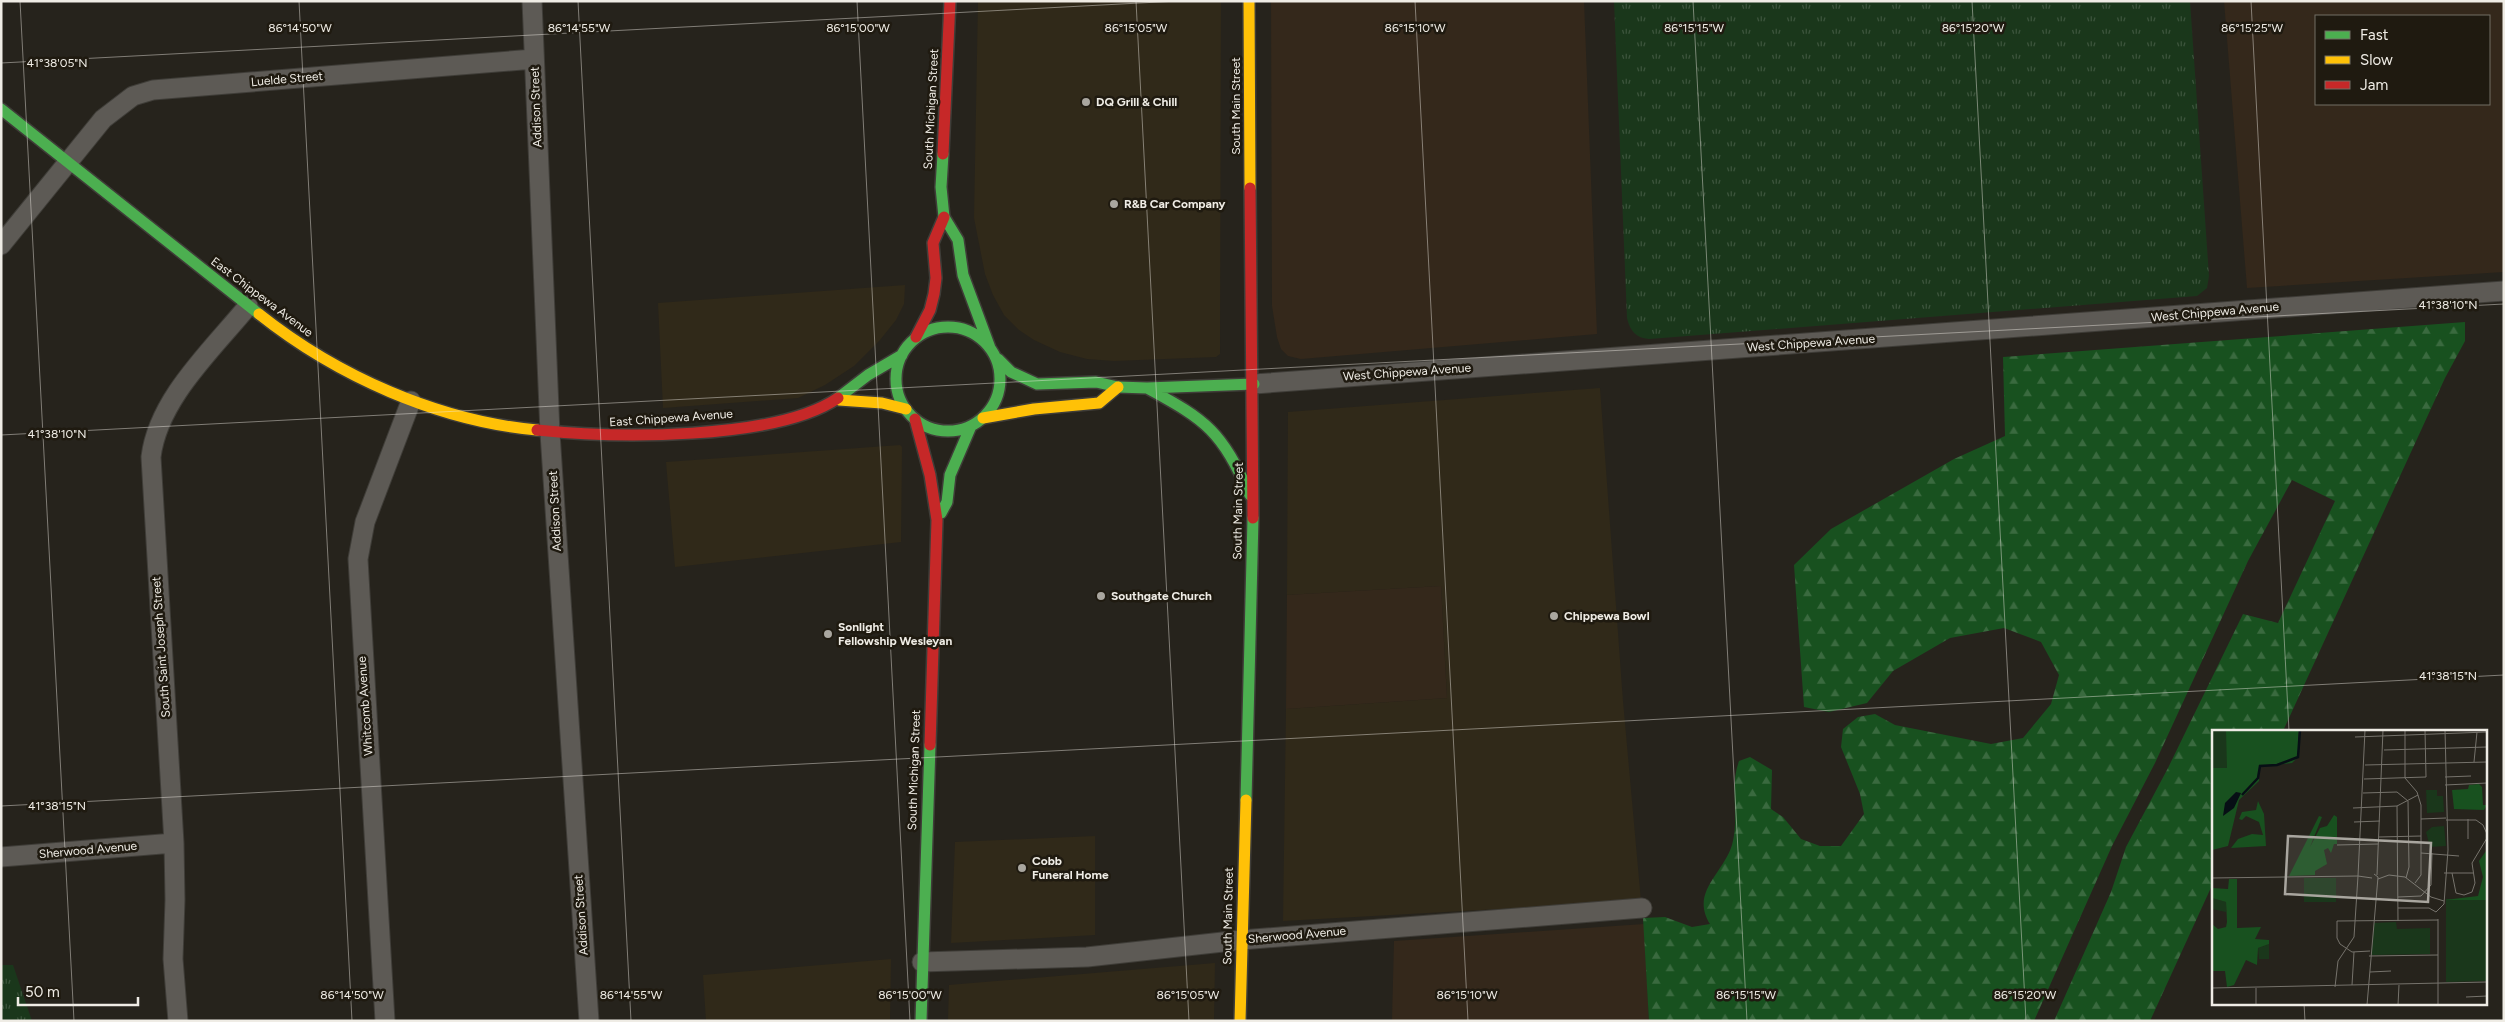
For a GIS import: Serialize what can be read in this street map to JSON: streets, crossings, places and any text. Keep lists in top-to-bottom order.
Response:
{
  "streets": {
    "main road": [
      "South Main Street",
      "South Michigan Street",
      "East Chippewa Avenue",
      "West Chippewa Avenue"
    ],
    "street": [
      "Luelde Street",
      "Addison Street",
      "South Saint Joseph Street",
      "Whitcomb Avenue",
      "Sherwood Avenue"
    ]
  },
  "crossings": [
    ["Luelde Street", "Addison Street"],
    ["Luelde Street", "East Chippewa Avenue"],
    ["South Main Street", "West Chippewa Avenue"],
    ["South Main Street", "Sherwood Avenue"],
    ["Addison Street", "East Chippewa Avenue"],
    ["South Michigan Street", "East Chippewa Avenue"],
    ["South Michigan Street", "West Chippewa Avenue"],
    ["South Michigan Street", "Sherwood Avenue"],
    ["East Chippewa Avenue", "West Chippewa Avenue"],
    ["East Chippewa Avenue", "South Saint Joseph Street"],
    ["East Chippewa Avenue", "Whitcomb Avenue"],
    ["South Saint Joseph Street", "Sherwood Avenue"]
  ],
  "places": [
    "DQ Grill & Chill",
    "R&B Car Company",
    "Southgate Church",
    "Chippewa Bowl",
    "Sonlight Fellowship Wesleyan",
    "Cobb Funeral Home"
  ],
  "legend": ["Fast", "Slow", "Jam"],
  "scale_bar": "50 m",
  "coordinates": [
    "86°14'50\"W",
    "86°14'55\"W",
    "86°15'00\"W",
    "86°15'05\"W",
    "86°15'10\"W",
    "86°15'15\"W",
    "86°15'20\"W",
    "86°15'25\"W",
    "41°38'05\"N",
    "41°38'10\"N",
    "41°38'15\"N"
  ]
}
